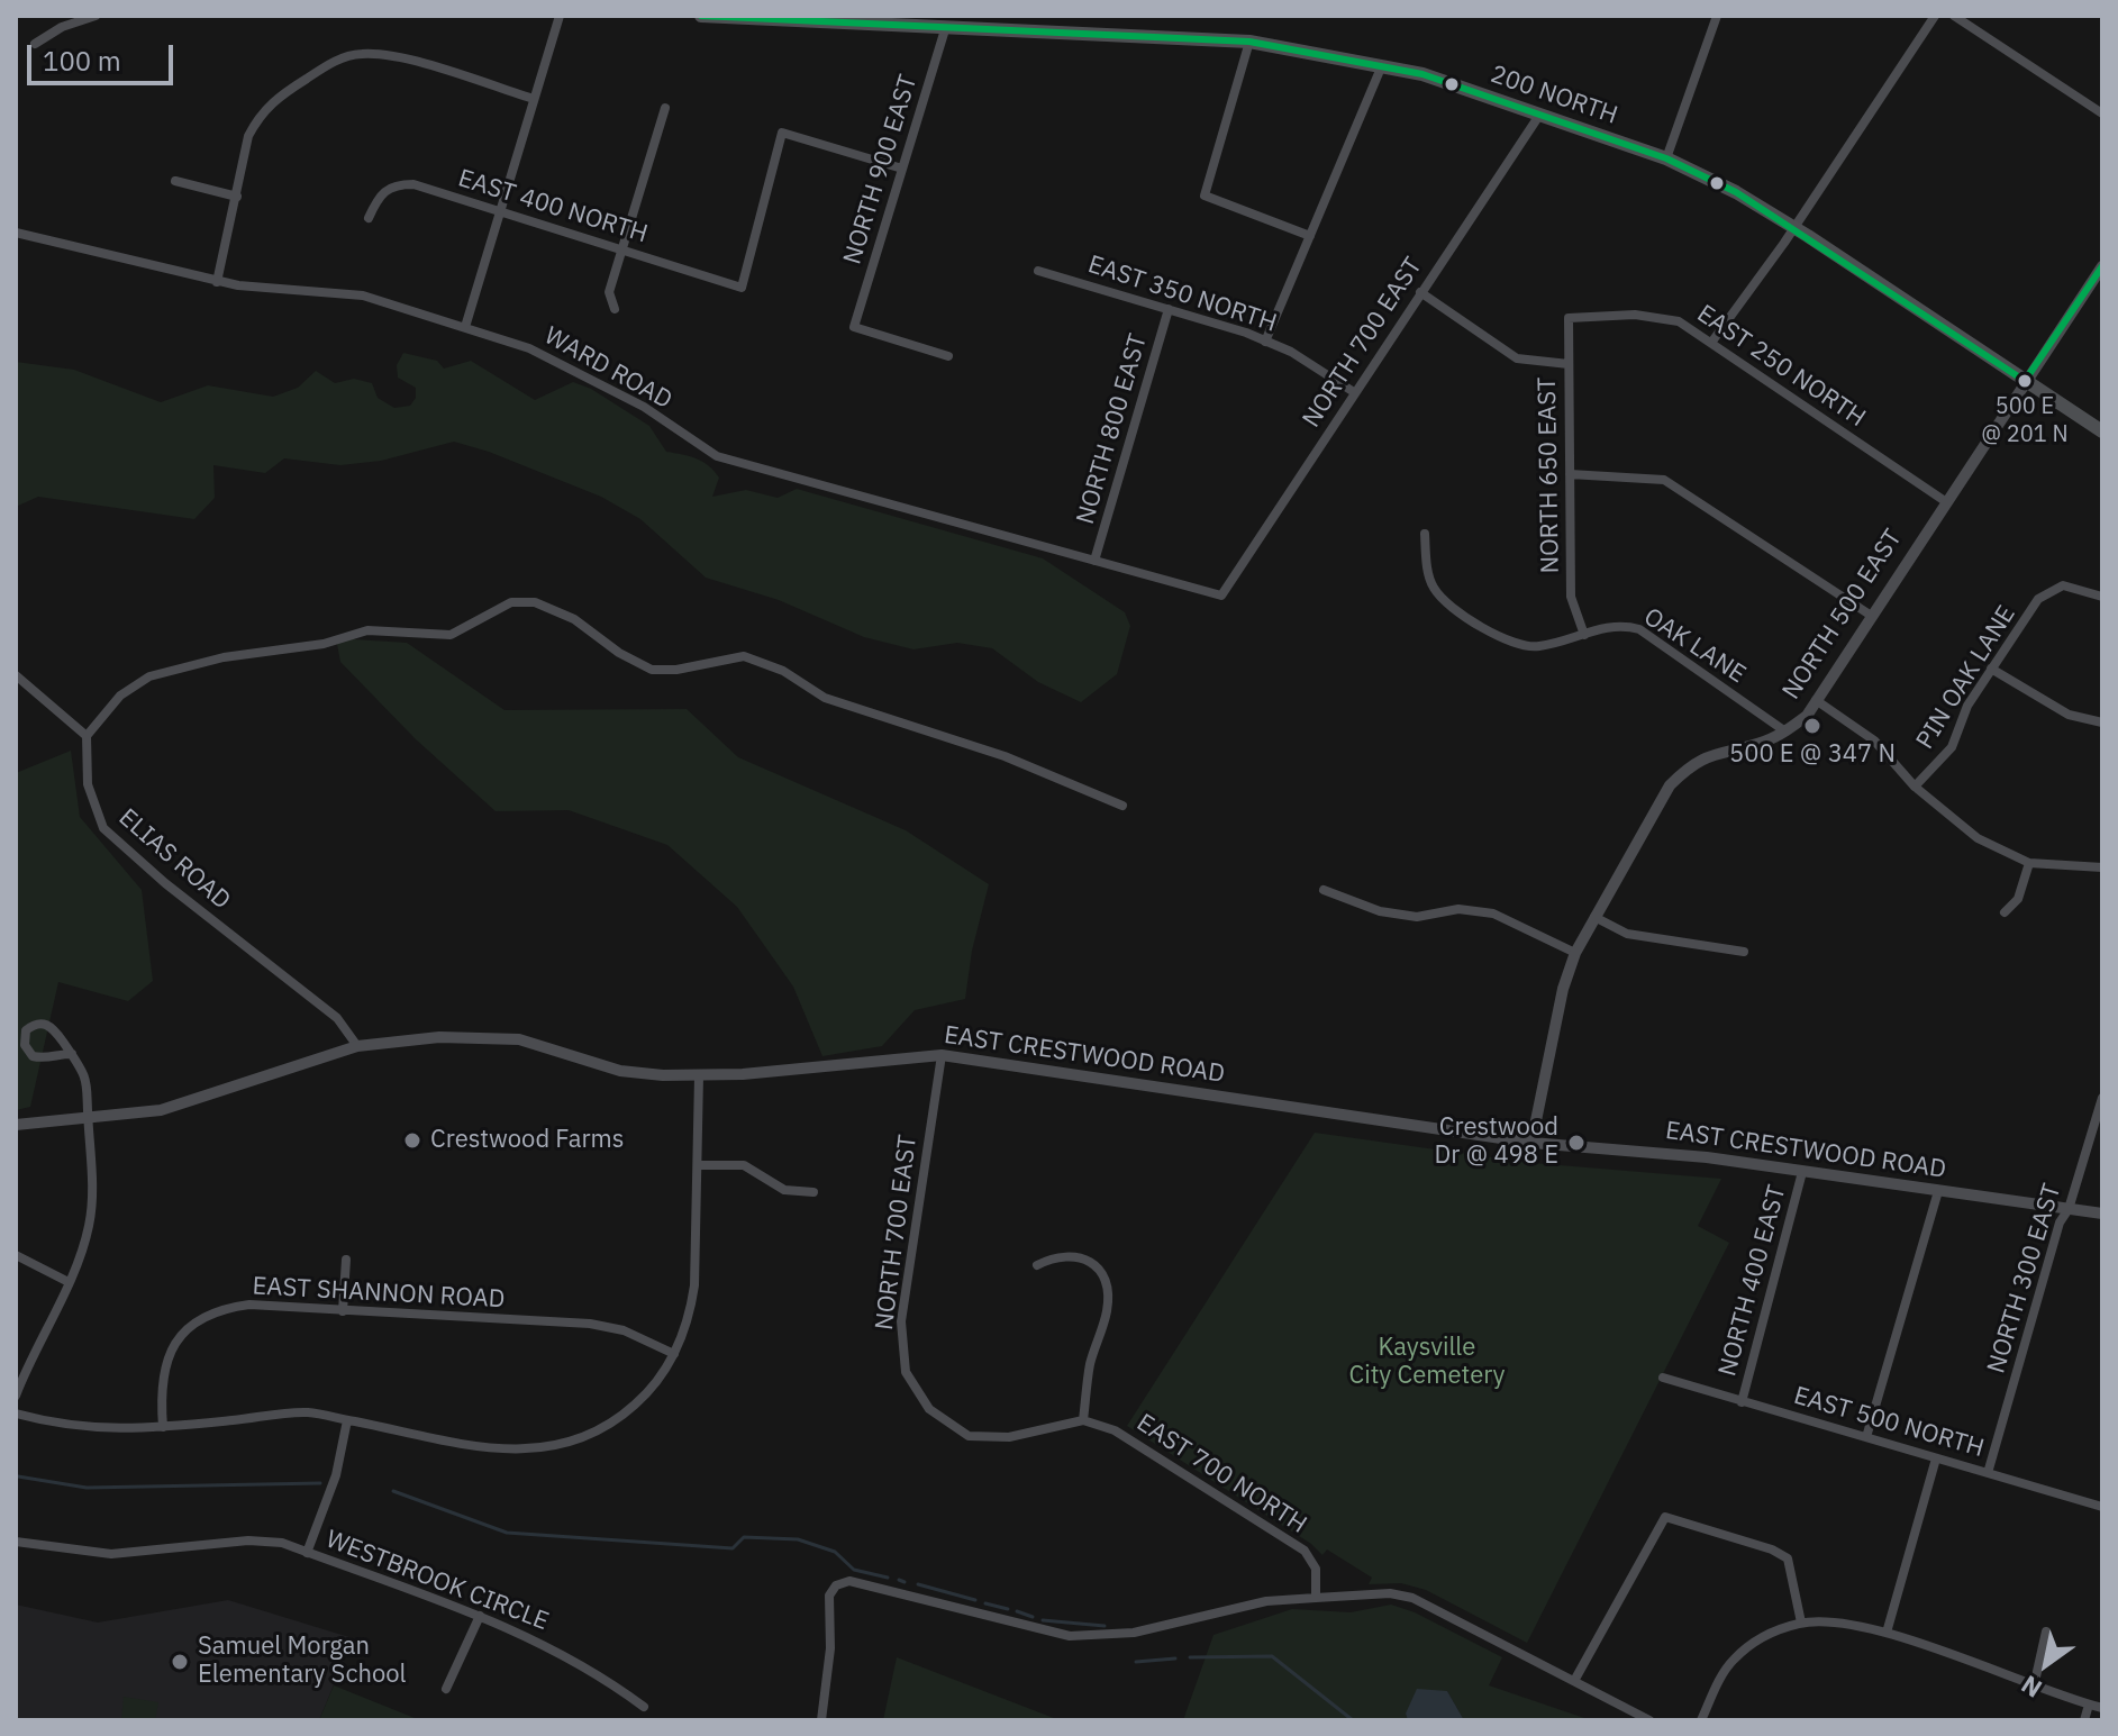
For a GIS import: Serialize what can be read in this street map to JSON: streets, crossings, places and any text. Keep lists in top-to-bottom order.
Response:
{
  "streets": {
    "main road": ["200 NORTH"],
    "street": [
      "NORTH 900 EAST",
      "EAST 400 NORTH",
      "EAST 350 NORTH",
      "NORTH 700 EAST",
      "EAST 250 NORTH",
      "WARD ROAD",
      "NORTH 800 EAST",
      "NORTH 650 EAST",
      "NORTH 500 EAST",
      "OAK LANE",
      "PIN OAK LANE",
      "ELIAS ROAD",
      "EAST CRESTWOOD ROAD",
      "NORTH 300 EAST",
      "NORTH 400 EAST",
      "EAST SHANNON ROAD",
      "EAST 500 NORTH",
      "EAST 700 NORTH",
      "WESTBROOK CIRCLE"
    ]
  },
  "crossings": [
    ["200 NORTH", "NORTH 900 EAST"],
    ["200 NORTH", "NORTH 700 EAST"],
    ["200 NORTH", "NORTH 500 EAST"],
    ["NORTH 900 EAST", "EAST 400 NORTH"],
    ["EAST 350 NORTH", "NORTH 700 EAST"],
    ["EAST 350 NORTH", "NORTH 800 EAST"],
    ["NORTH 700 EAST", "WARD ROAD"],
    ["NORTH 700 EAST", "NORTH 650 EAST"],
    ["NORTH 700 EAST", "EAST CRESTWOOD ROAD"],
    ["NORTH 700 EAST", "EAST 700 NORTH"],
    ["EAST 250 NORTH", "NORTH 650 EAST"],
    ["EAST 250 NORTH", "NORTH 500 EAST"],
    ["WARD ROAD", "NORTH 800 EAST"],
    ["NORTH 650 EAST", "OAK LANE"],
    ["NORTH 500 EAST", "OAK LANE"],
    ["NORTH 500 EAST", "EAST CRESTWOOD ROAD"],
    ["ELIAS ROAD", "EAST CRESTWOOD ROAD"],
    ["EAST CRESTWOOD ROAD", "NORTH 300 EAST"],
    ["EAST CRESTWOOD ROAD", "NORTH 400 EAST"],
    ["NORTH 300 EAST", "EAST 500 NORTH"],
    ["NORTH 400 EAST", "EAST 500 NORTH"]
  ],
  "parks": ["Kaysville City Cemetery"],
  "places": [
    "500 E @ 201 N",
    "500 E @ 347 N",
    "Crestwood Farms",
    "Crestwood Dr @ 498 E",
    "Samuel Morgan Elementary School"
  ],
  "scale_bar": "100 m",
  "north": "bottom left"
}
